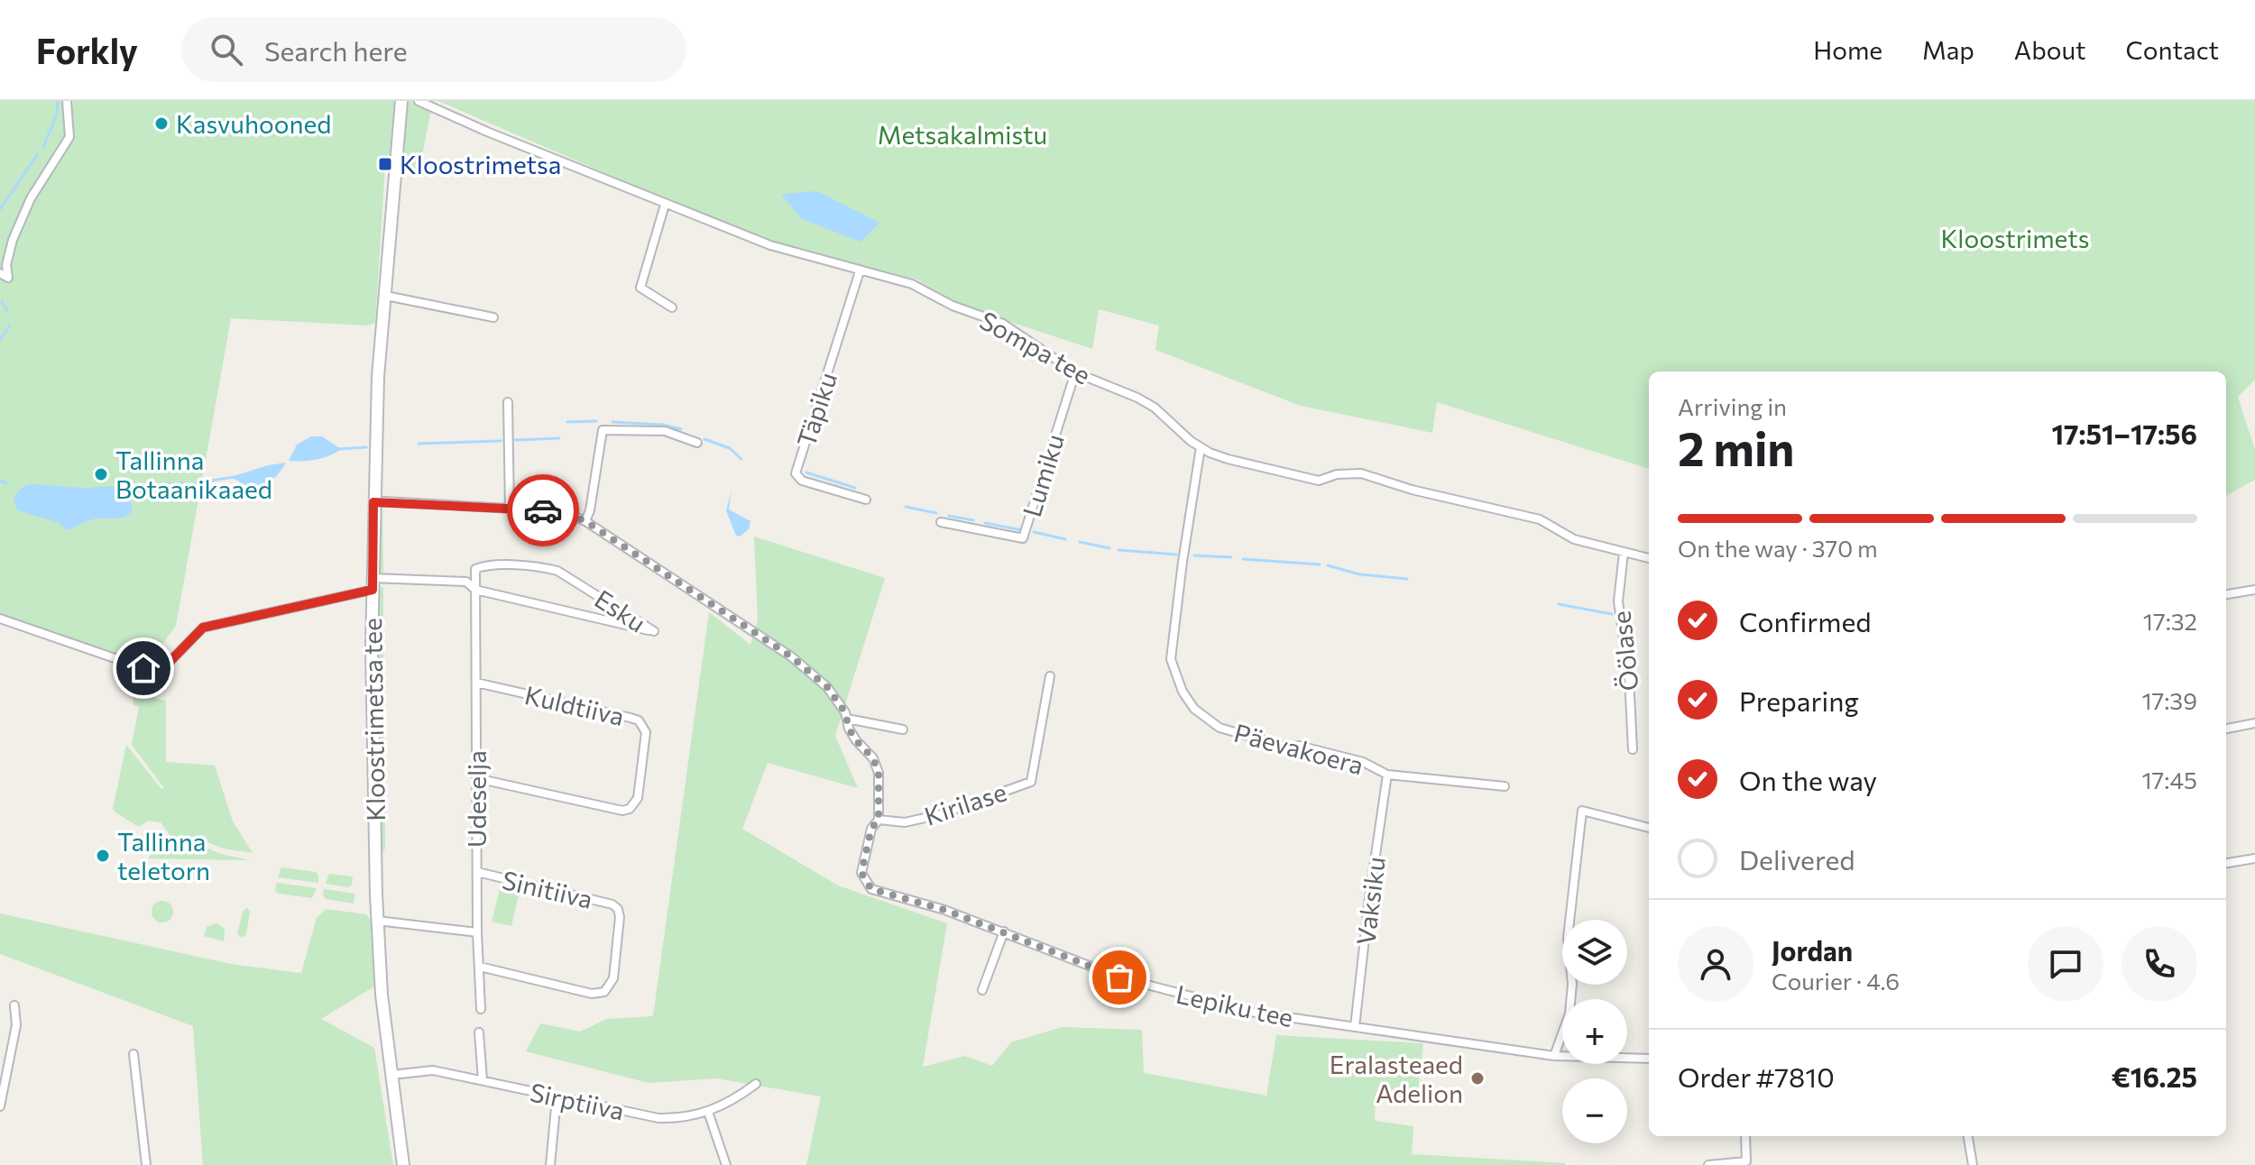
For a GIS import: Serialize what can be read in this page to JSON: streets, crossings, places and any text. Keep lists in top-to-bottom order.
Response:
{
  "streets": {
    "main road": ["Kloostrimetsa tee"],
    "street": [
      "Sompa tee",
      "Täpiku",
      "Lumiku",
      "Esku",
      "Öölase",
      "Kuldtiiva",
      "Päevakoera",
      "Udeselja",
      "Kirilase",
      "Sinitiiva",
      "Vaksiku",
      "Lepiku tee",
      "Sirptiiva"
    ]
  },
  "crossings": [
    ["Sompa tee", "Täpiku"],
    ["Sompa tee", "Lumiku"],
    ["Sompa tee", "Öölase"],
    ["Sompa tee", "Päevakoera"],
    ["Esku", "Kloostrimetsa tee"],
    ["Esku", "Udeselja"],
    ["Kuldtiiva", "Udeselja"],
    ["Kloostrimetsa tee", "Lepiku tee"],
    ["Kloostrimetsa tee", "Sirptiiva"],
    ["Päevakoera", "Vaksiku"],
    ["Udeselja", "Sinitiiva"],
    ["Kirilase", "Lepiku tee"],
    ["Vaksiku", "Lepiku tee"]
  ],
  "parks": ["Metsakalmistu", "Kloostrimets"],
  "places": {
    "other": [
      "Kasvuhooned",
      "Tallinna Botaanikaaed",
      "Tallinna teletorn",
      "Eralasteaed Adelion"
    ],
    "transit": ["Kloostrimetsa"]
  },
  "page": {
    "header": "Forkly",
    "search": "Search here",
    "nav": [
      "Home",
      "Map",
      "About",
      "Contact"
    ],
    "heading": ["2 min", "Arriving in", "17:51–17:56"],
    "panel": [
      "Jordan",
      "Courier · 4.6",
      "Order #7810",
      "€16.25"
    ],
    "bar": "On the way · 370 m",
    "list": [
      ["Confirmed", "17:32"],
      ["Preparing", "17:39"],
      ["On the way", "17:45"],
      "Delivered"
    ],
    "map_buttons": ["+", "−"]
  }
}
